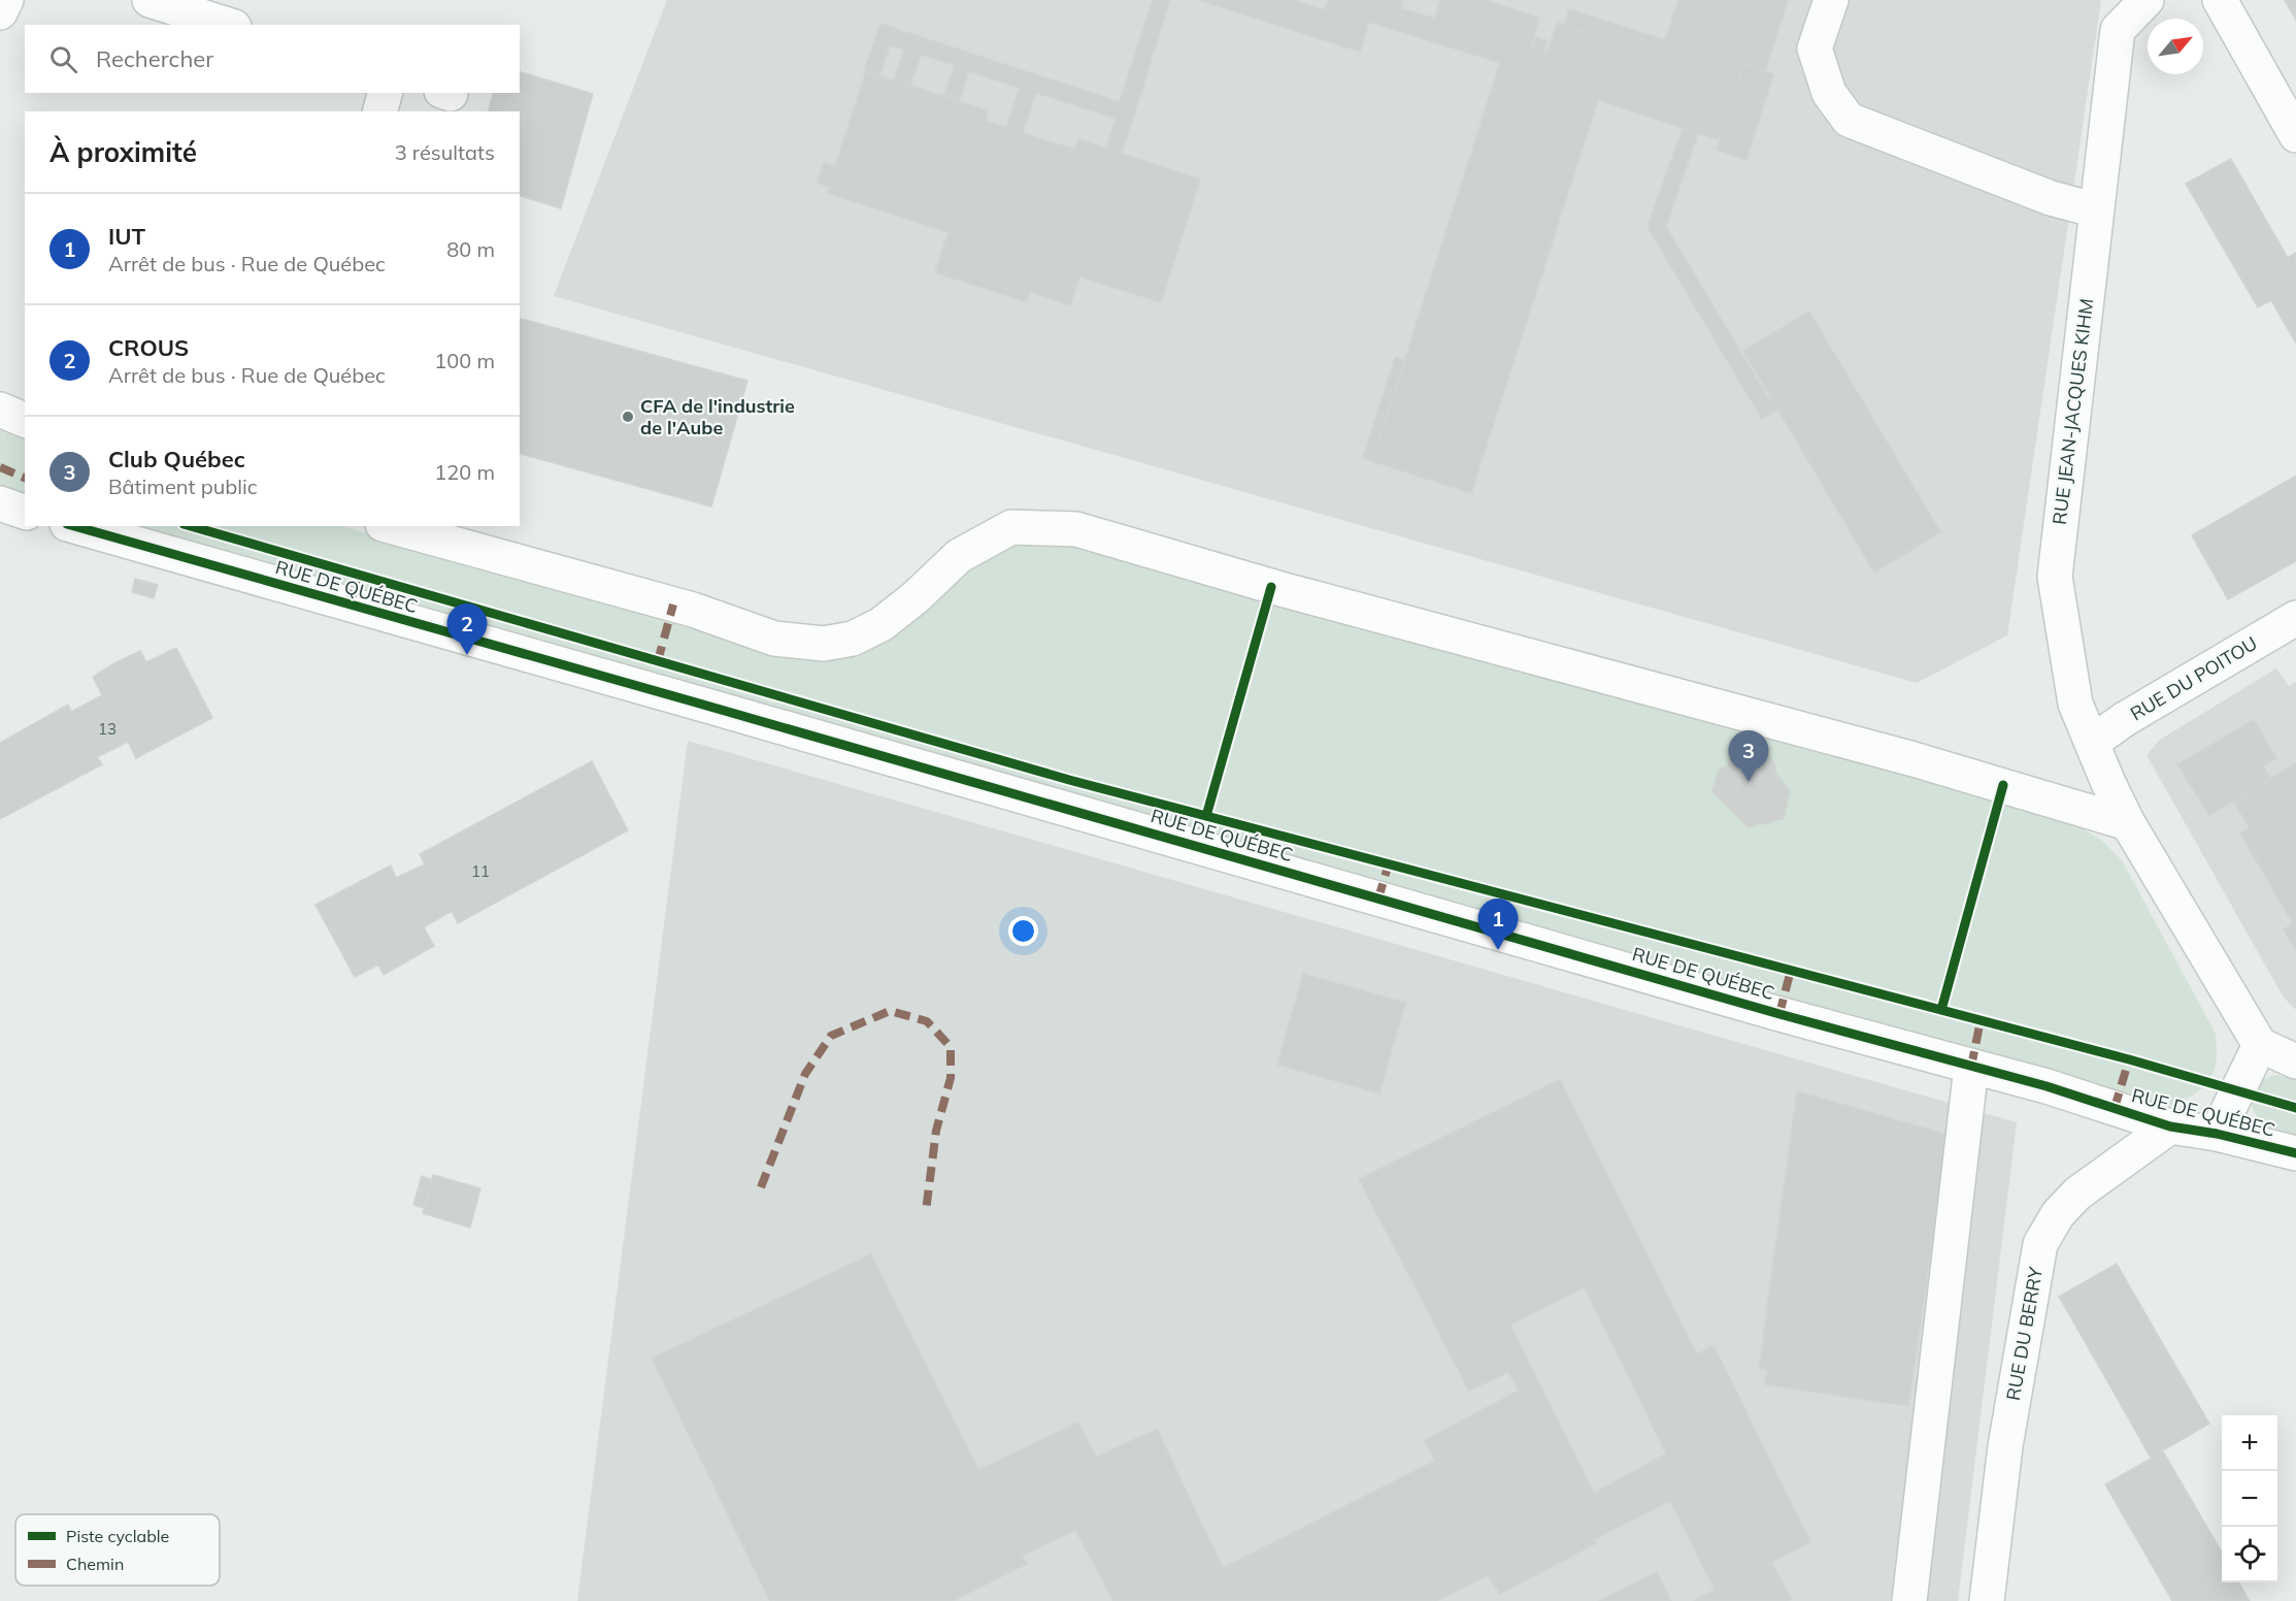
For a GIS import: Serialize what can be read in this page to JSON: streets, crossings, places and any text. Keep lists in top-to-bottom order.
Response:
{
  "streets": {
    "street": [
      "RUE JEAN-JACQUES KIHM",
      "RUE DE QUÉBEC",
      "RUE DU POITOU",
      "RUE DU BERRY"
    ]
  },
  "crossings": [
    ["RUE JEAN-JACQUES KIHM", "RUE DU POITOU"],
    ["RUE DE QUÉBEC", "RUE DU BERRY"]
  ],
  "places": ["CFA de l'industrie de l'Aube"],
  "house_numbers": ["13", "11"],
  "legend": ["Piste cyclable", "Chemin"],
  "north": "top right",
  "page": {
    "search": "Rechercher",
    "heading": ["À proximité", "3 résultats"],
    "list": [
      {
        "mark": "1",
        "name": "IUT",
        "note": "Arrêt de bus · Rue de Québec",
        "value": "80 m"
      },
      {
        "mark": "2",
        "name": "CROUS",
        "note": "Arrêt de bus · Rue de Québec",
        "value": "100 m"
      },
      {
        "mark": "3",
        "name": "Club Québec",
        "note": "Bâtiment public",
        "value": "120 m"
      }
    ],
    "pins": ["2", "3", "1"],
    "map_buttons": ["+", "−"]
  }
}
